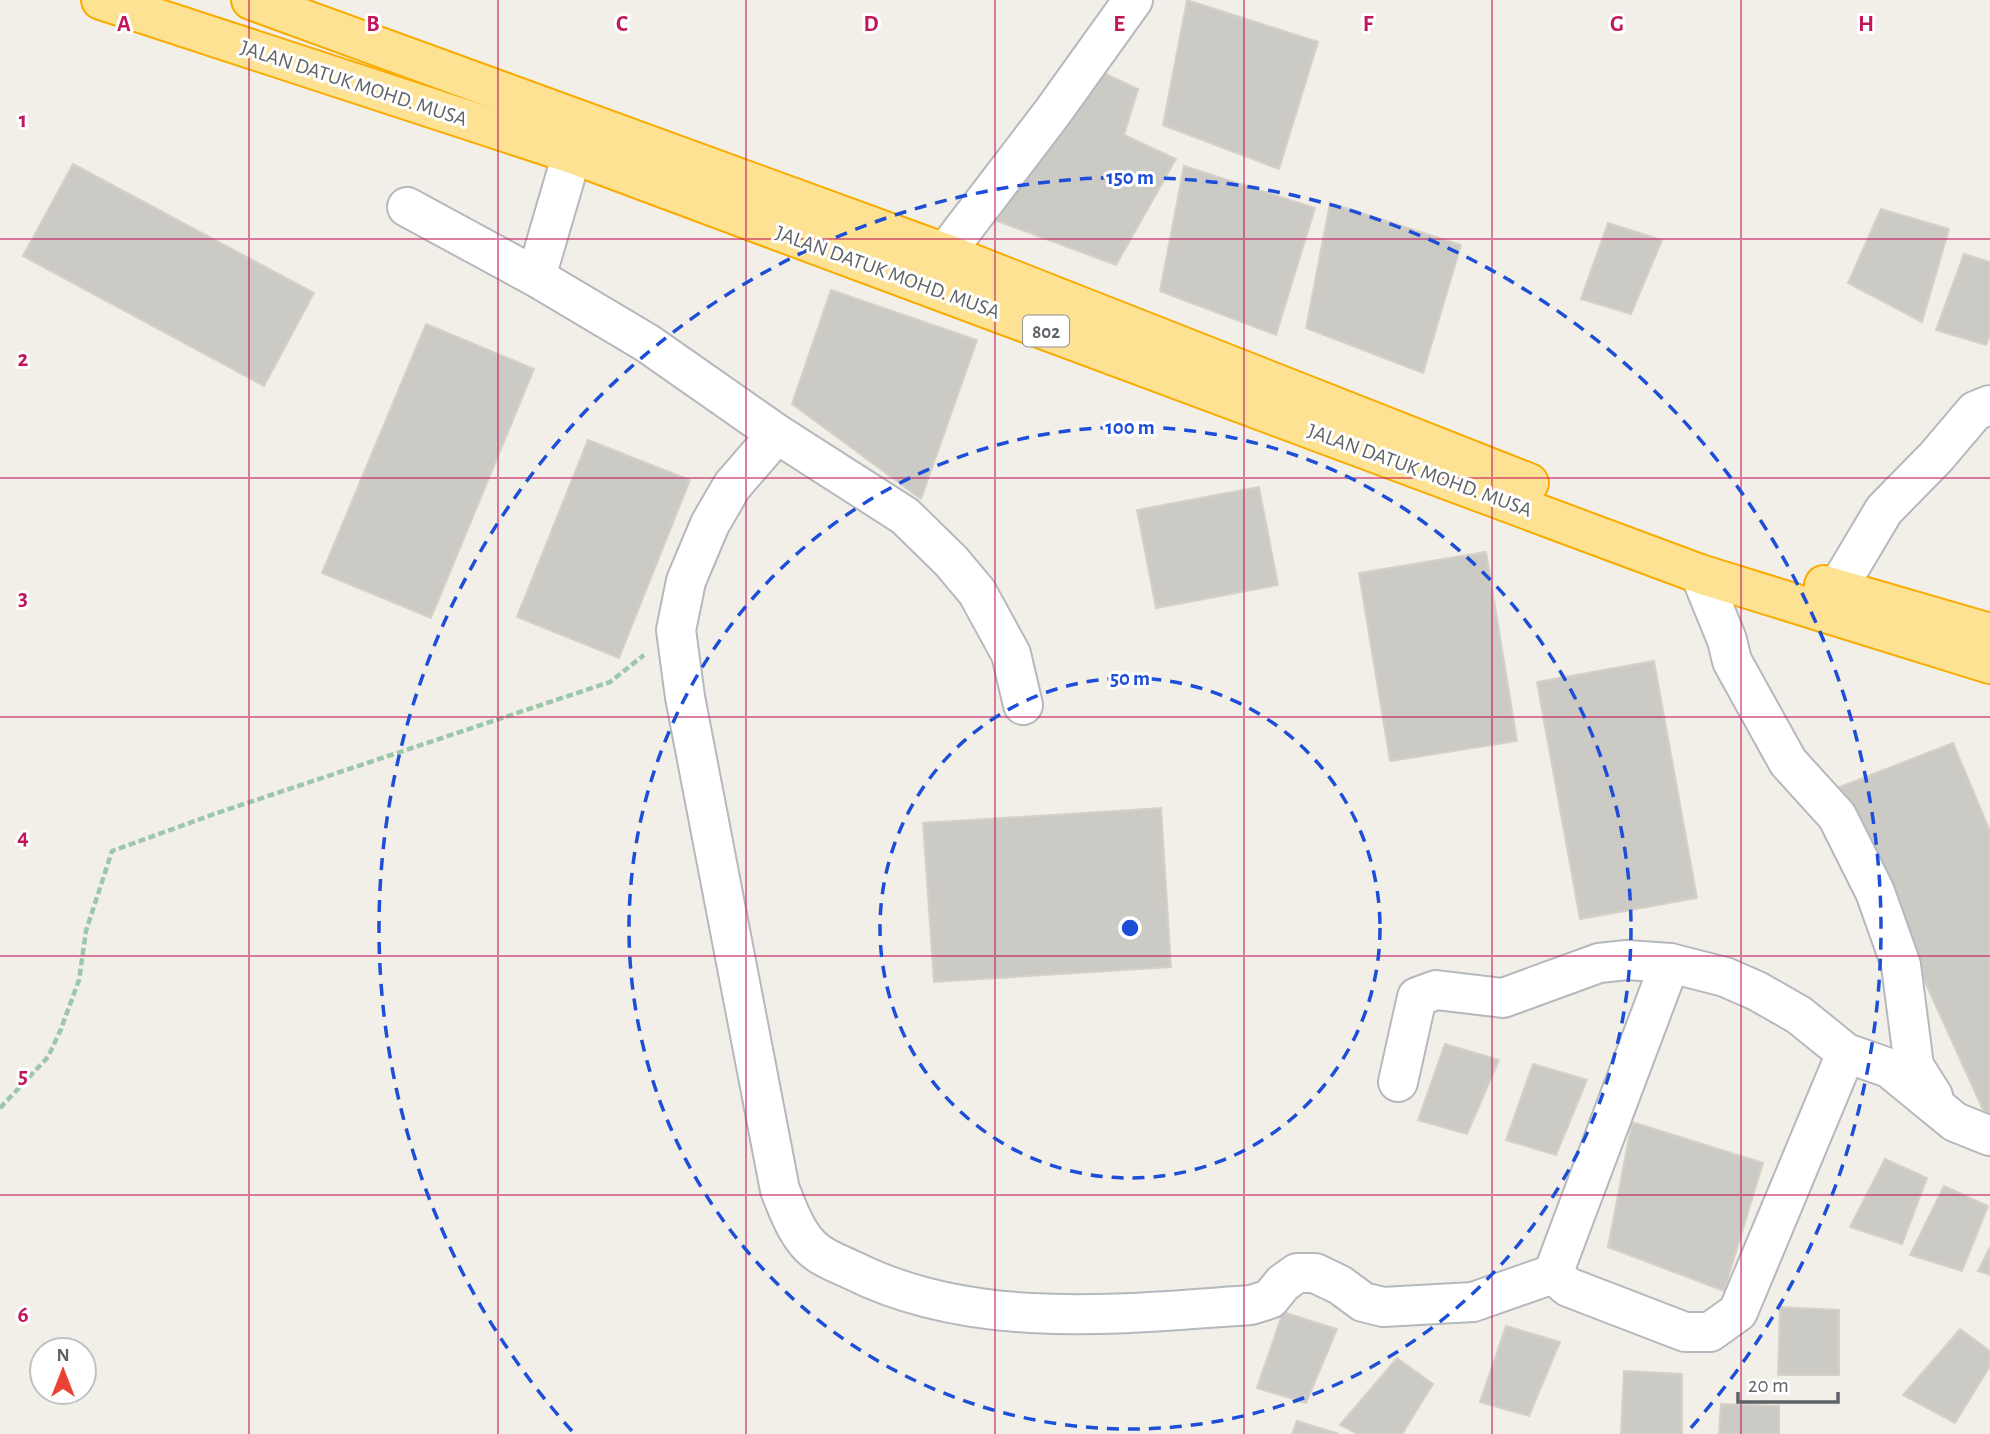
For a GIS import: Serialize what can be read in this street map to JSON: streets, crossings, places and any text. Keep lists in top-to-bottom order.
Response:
{
  "streets": {
    "highway": ["JALAN DATUK MOHD. MUSA", "802"]
  },
  "scale_bar": "20 m",
  "north": "top",
  "grid": {
    "columns": [
      "A",
      "B",
      "C",
      "D",
      "E",
      "F",
      "G",
      "H"
    ],
    "rows": [
      "1",
      "2",
      "3",
      "4",
      "5",
      "6"
    ]
  },
  "rings": ["150 m", "100 m", "50 m"]
}
